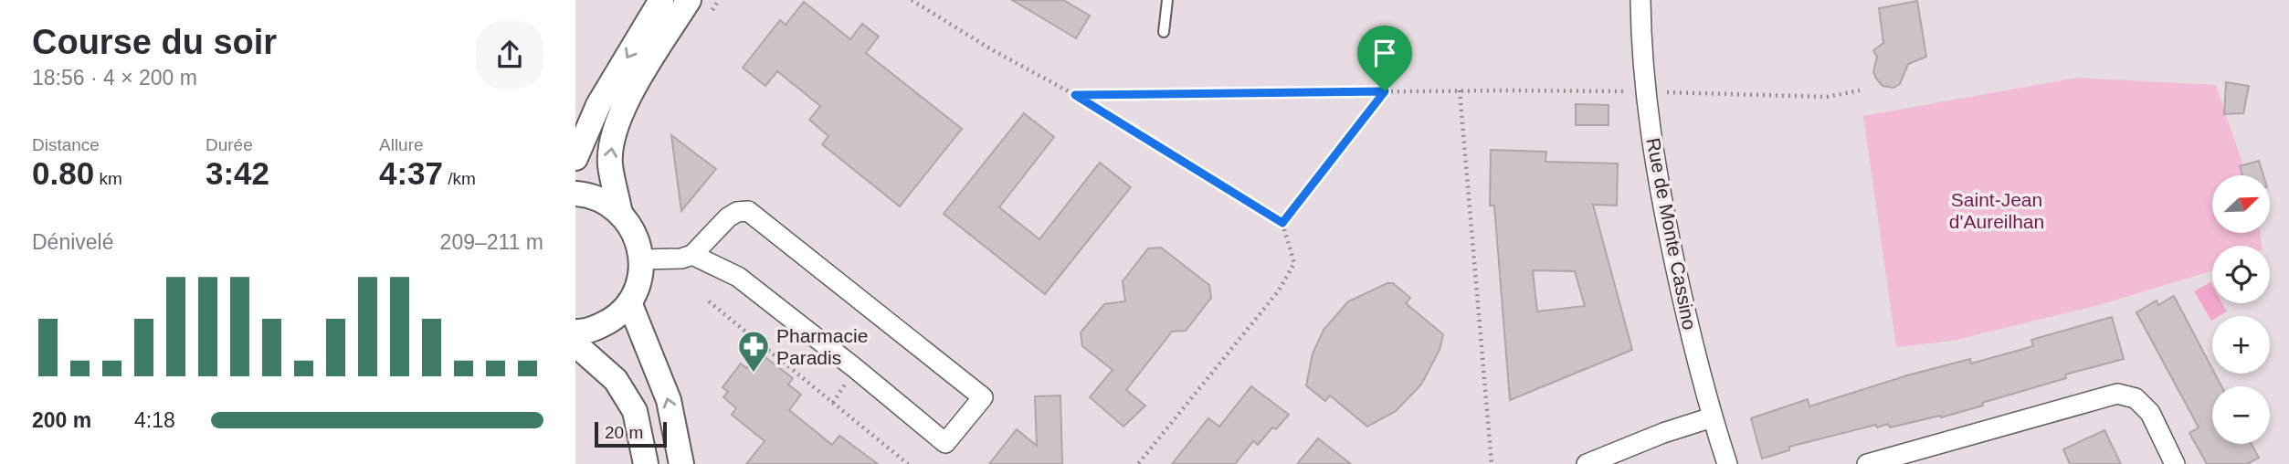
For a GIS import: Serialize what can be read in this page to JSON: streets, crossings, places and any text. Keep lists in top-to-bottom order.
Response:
{
  "streets": {
    "street": ["Rue de Monte Cassino"]
  },
  "parks": ["Saint-Jean d'Aureilhan"],
  "places": {
    "pharmacy": ["Pharmacie Paradis"]
  },
  "scale_bar": "20 m",
  "north": "top right",
  "page": {
    "heading": ["Course du soir", "18:56 · 4 × 200 m"],
    "stats": [
      ["Distance", "0.80 km"],
      ["Durée", "3:42"],
      ["Allure", "4:37 /km"]
    ],
    "map_buttons": ["+", "−"],
    "chart": ["Dénivelé", "209–211 m"],
    "list": [
      {
        "name": "200 m",
        "note": "4:18"
      }
    ],
    "scale": "20 m"
  }
}
